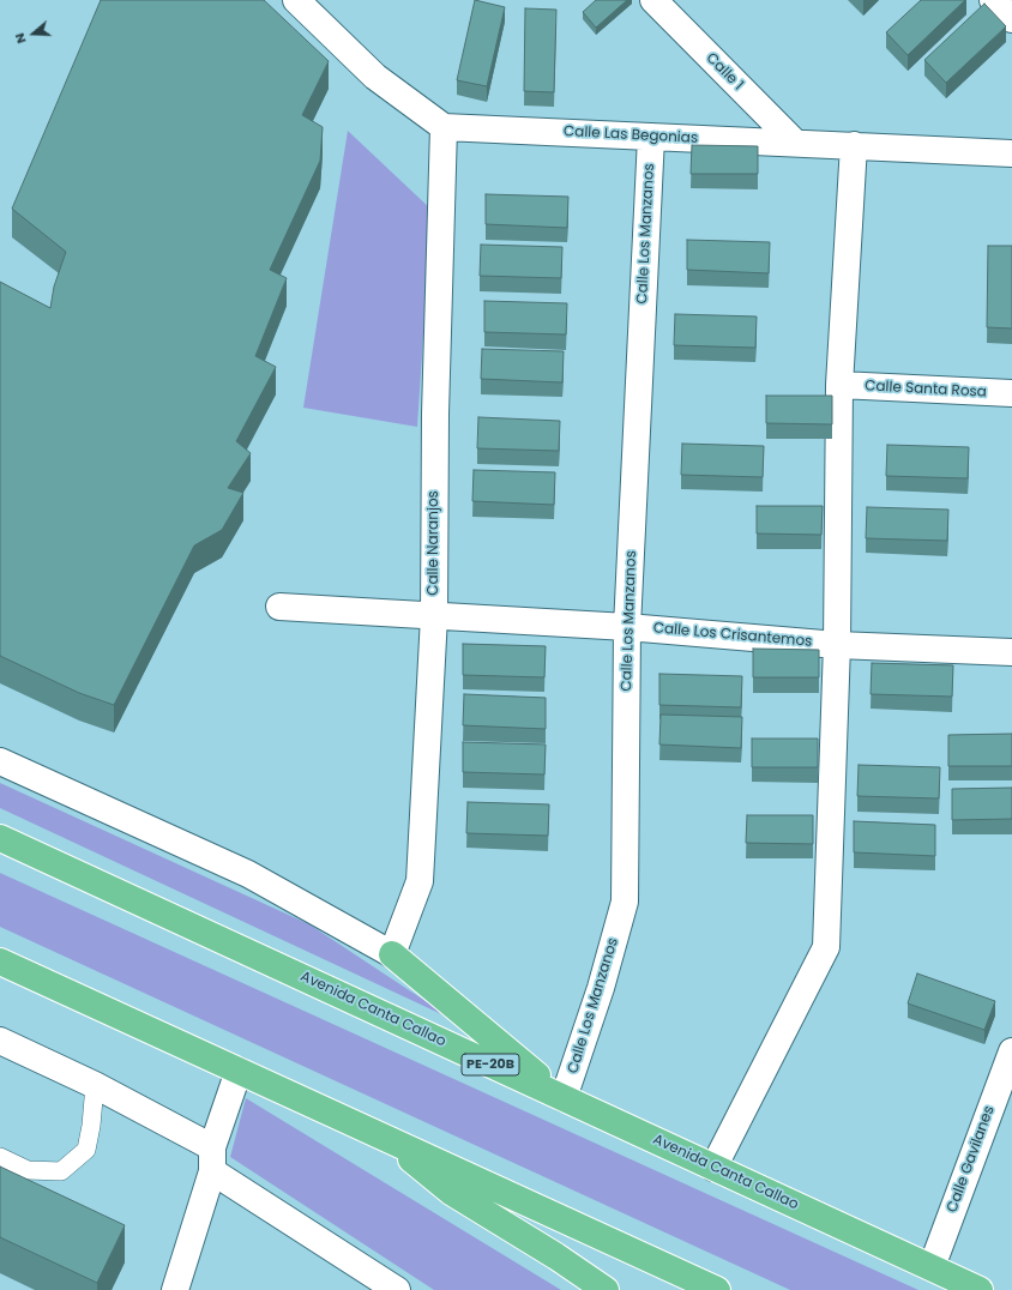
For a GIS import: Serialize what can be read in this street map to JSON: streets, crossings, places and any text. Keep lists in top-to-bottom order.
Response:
{
  "streets": {
    "highway": ["Avenida Canta Callao", "PE-20B"],
    "street": [
      "Calle 1",
      "Calle Las Begonias",
      "Calle Los Manzanos",
      "Calle Santa Rosa",
      "Calle Naranjos",
      "Calle Los Crisantemos",
      "Calle Gavilanes"
    ]
  },
  "crossings": [
    ["Calle 1", "Calle Las Begonias"],
    ["Calle Las Begonias", "Calle Los Manzanos"],
    ["Calle Las Begonias", "Calle Naranjos"],
    ["Calle Los Manzanos", "Calle Los Crisantemos"],
    ["Calle Los Manzanos", "Avenida Canta Callao"],
    ["Calle Naranjos", "Calle Los Crisantemos"],
    ["Avenida Canta Callao", "Calle Gavilanes"]
  ],
  "north": "left"
}
